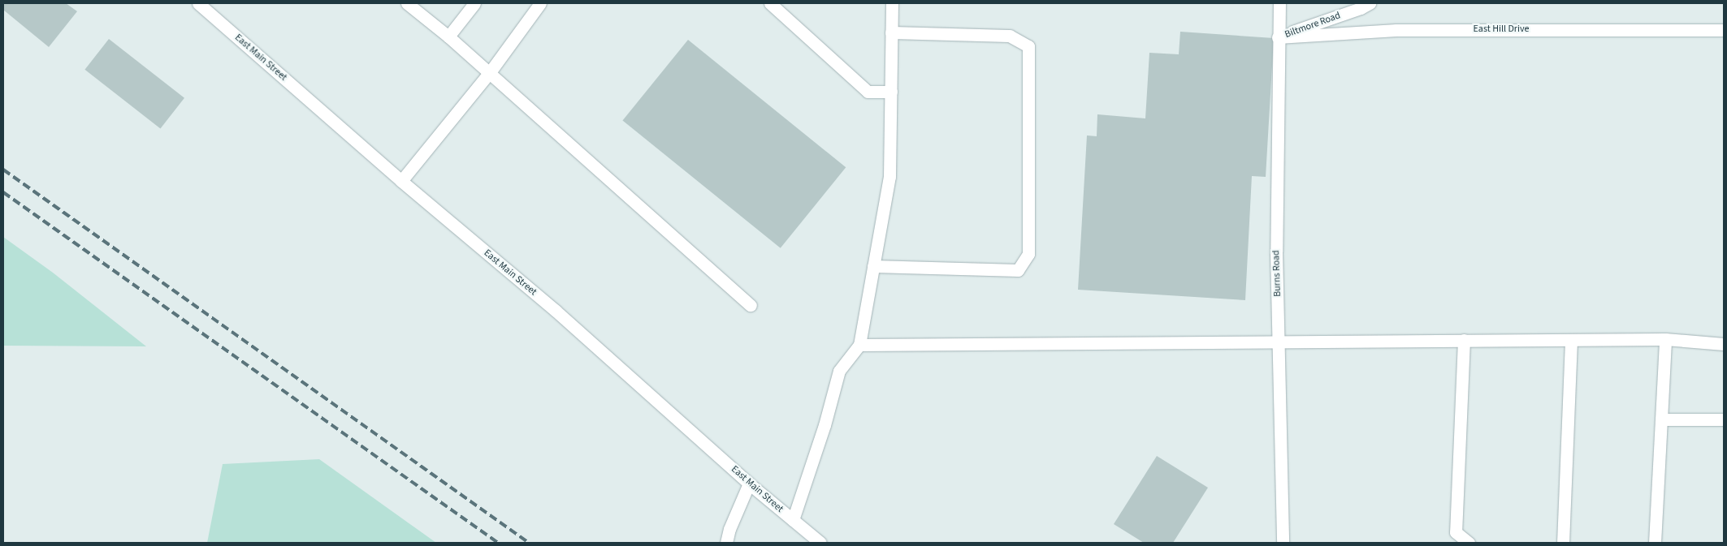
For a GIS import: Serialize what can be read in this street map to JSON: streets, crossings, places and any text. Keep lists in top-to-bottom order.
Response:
{
  "streets": {
    "street": [
      "Biltmore Road",
      "East Hill Drive",
      "East Main Street",
      "Burns Road"
    ]
  },
  "crossings": [
    ["Biltmore Road", "East Hill Drive"],
    ["Biltmore Road", "Burns Road"],
    ["East Hill Drive", "Burns Road"]
  ]
}
